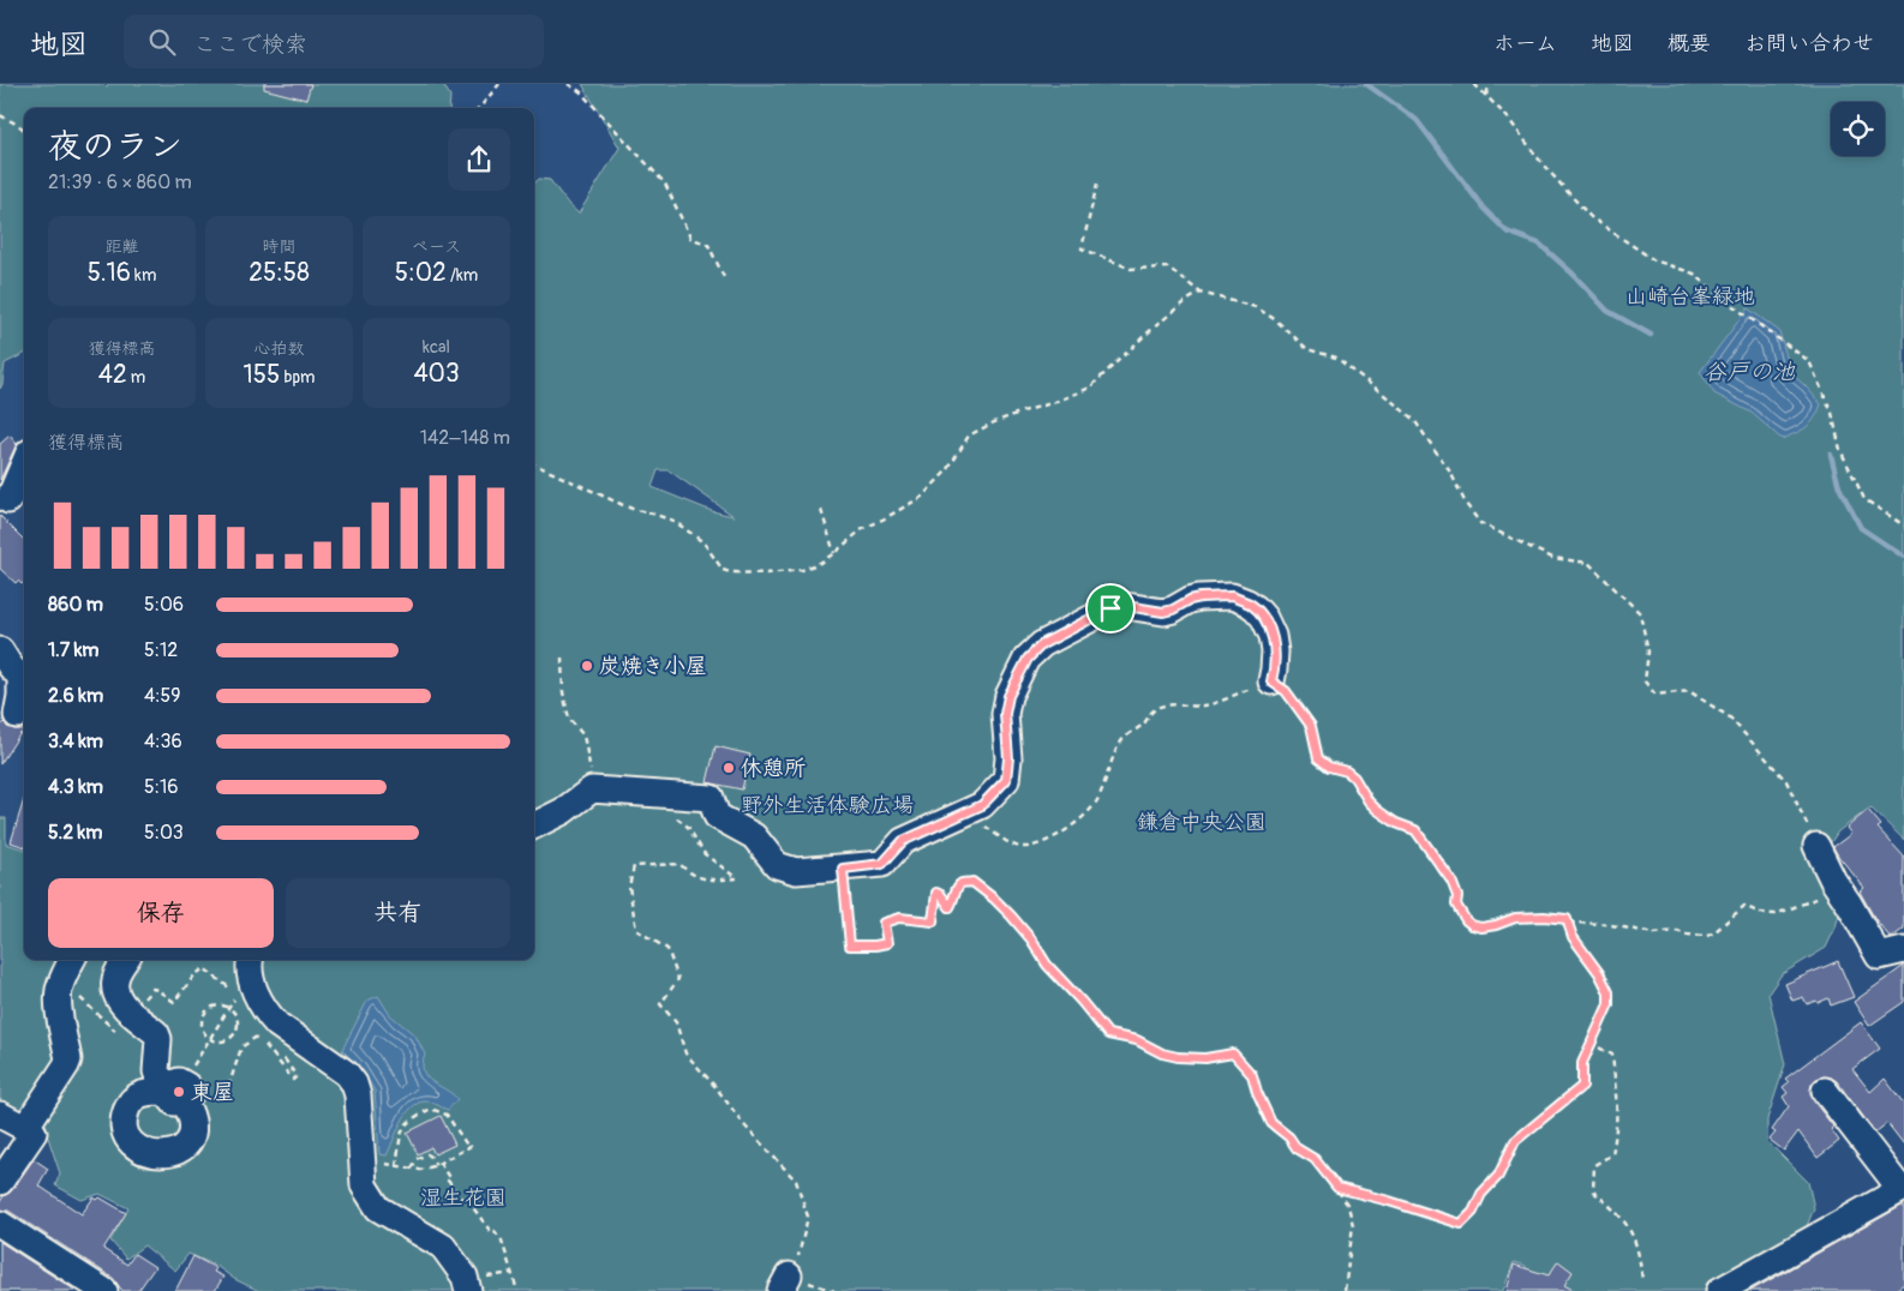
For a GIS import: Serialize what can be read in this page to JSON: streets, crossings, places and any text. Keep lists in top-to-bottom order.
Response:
{
  "water": ["谷戸の池"],
  "parks": [
    "山崎台峯緑地",
    "野外生活体験広場",
    "鎌倉中央公園",
    "湿生花園"
  ],
  "places": ["炭焼き小屋", "休憩所", "東屋"],
  "page": {
    "header": "地図",
    "search": "ここで検索",
    "nav": [
      "ホーム",
      "地図",
      "概要",
      "お問い合わせ"
    ],
    "heading": ["夜のラン", "21:39 · 6 × 860 m"],
    "stats": [
      ["距離", "5.16 km"],
      ["時間", "25:58"],
      ["ペース", "5:02 /km"],
      ["獲得標高", "42 m"],
      ["心拍数", "155 bpm"],
      ["kcal", "403"]
    ],
    "chart": ["獲得標高", "142–148 m"],
    "list": [
      {
        "name": "860 m",
        "note": "5:06"
      },
      {
        "name": "1.7 km",
        "note": "5:12"
      },
      {
        "name": "2.6 km",
        "note": "4:59"
      },
      {
        "name": "3.4 km",
        "note": "4:36"
      },
      {
        "name": "4.3 km",
        "note": "5:16"
      },
      {
        "name": "5.2 km",
        "note": "5:03"
      }
    ],
    "buttons": ["保存", "共有"]
  }
}
